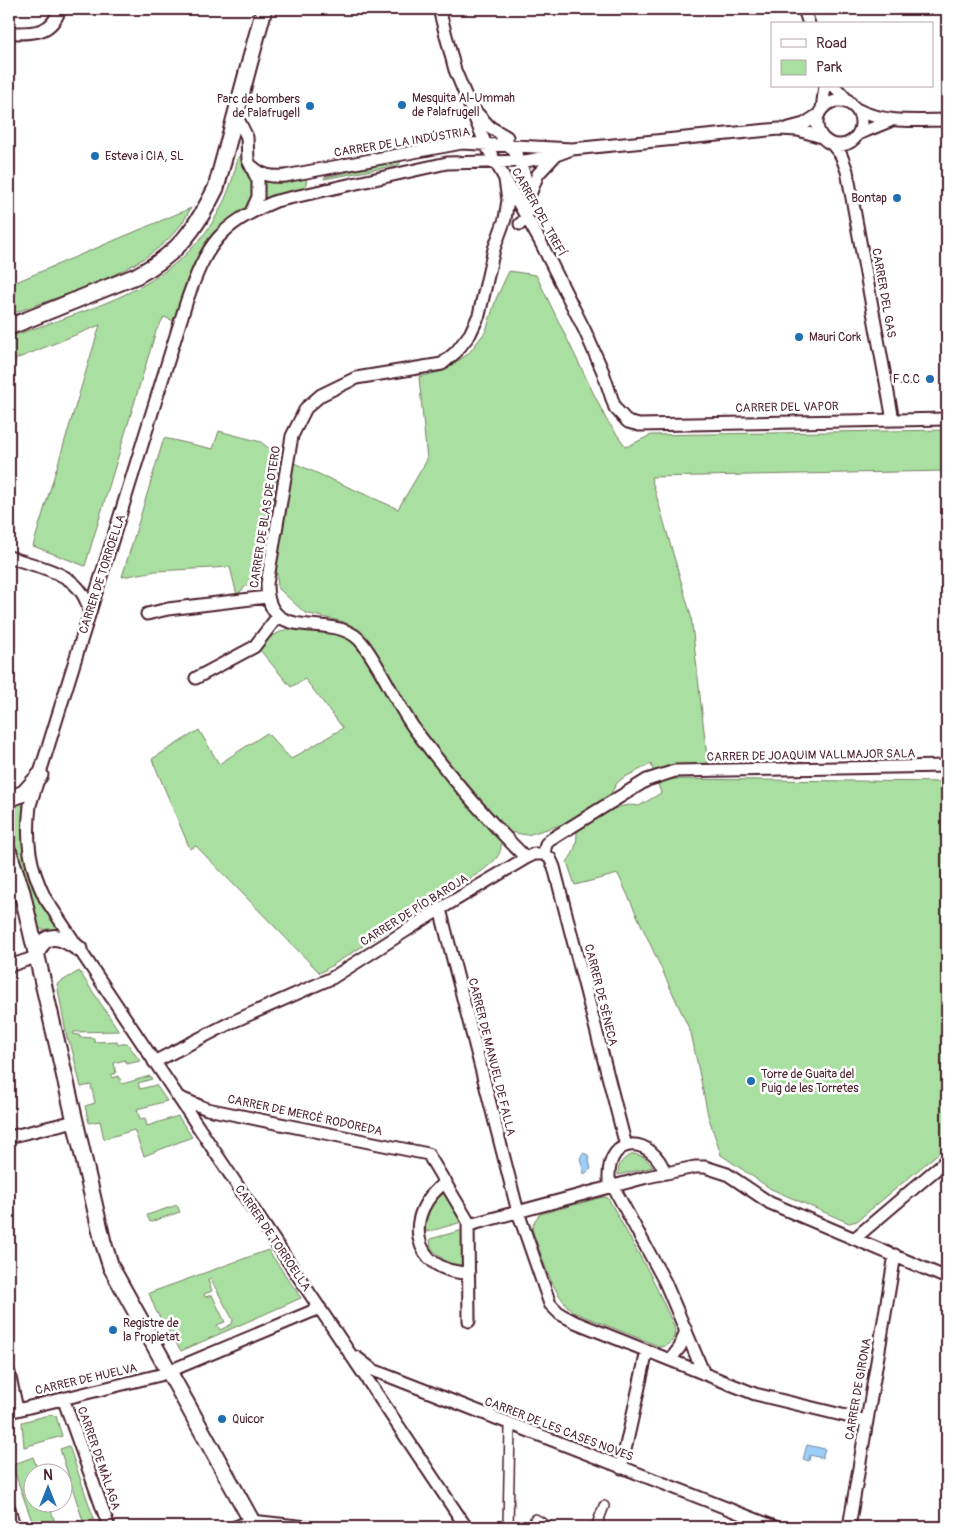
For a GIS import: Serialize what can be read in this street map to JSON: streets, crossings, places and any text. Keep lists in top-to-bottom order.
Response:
{
  "streets": {
    "street": [
      "CARRER DE LA INDÚSTRIA",
      "CARRER DEL TREFÍ",
      "CARRER DEL GAS",
      "CARRER DEL VAPOR",
      "CARRER DE BLAS DE OTERO",
      "CARRER DE TORROELLA",
      "CARRER DE JOAQUIM VALLMAJOR SALA",
      "CARRER DE PÍO BAROJA",
      "CARRER DE SÈNECA",
      "CARRER DE MANUEL DE FALLA",
      "CARRER DE MERCÈ RODOREDA",
      "CARRER DE HUELVA",
      "CARRER DE GIRONA",
      "CARRER DE LES CASES NOVES",
      "CARRER DE MÀLAGA"
    ]
  },
  "crossings": [
    ["CARRER DE LA INDÚSTRIA", "CARRER DEL TREFÍ"],
    ["CARRER DE LA INDÚSTRIA", "CARRER DEL GAS"],
    ["CARRER DE LA INDÚSTRIA", "CARRER DE TORROELLA"],
    ["CARRER DEL TREFÍ", "CARRER DEL VAPOR"],
    ["CARRER DEL TREFÍ", "CARRER DE BLAS DE OTERO"],
    ["CARRER DEL GAS", "CARRER DEL VAPOR"],
    ["CARRER DE TORROELLA", "CARRER DE PÍO BAROJA"],
    ["CARRER DE TORROELLA", "CARRER DE MERCÈ RODOREDA"],
    ["CARRER DE TORROELLA", "CARRER DE HUELVA"],
    ["CARRER DE TORROELLA", "CARRER DE LES CASES NOVES"],
    ["CARRER DE JOAQUIM VALLMAJOR SALA", "CARRER DE PÍO BAROJA"],
    ["CARRER DE JOAQUIM VALLMAJOR SALA", "CARRER DE SÈNECA"],
    ["CARRER DE PÍO BAROJA", "CARRER DE SÈNECA"],
    ["CARRER DE PÍO BAROJA", "CARRER DE MANUEL DE FALLA"],
    ["CARRER DE MANUEL DE FALLA", "CARRER DE GIRONA"],
    ["CARRER DE HUELVA", "CARRER DE MÀLAGA"]
  ],
  "places": [
    "Mesquita Al-Ummah de Palafrugell",
    "Parc de bombers de Palafrugell",
    "Esteva i CIA, SL",
    "Bontap",
    "Mauri Cork",
    "F.C.C",
    "Torre de Guaita del Puig de les Torretes",
    "Registre de la Propietat",
    "Quicor"
  ],
  "legend": ["Road", "Park"],
  "north": "top"
}
